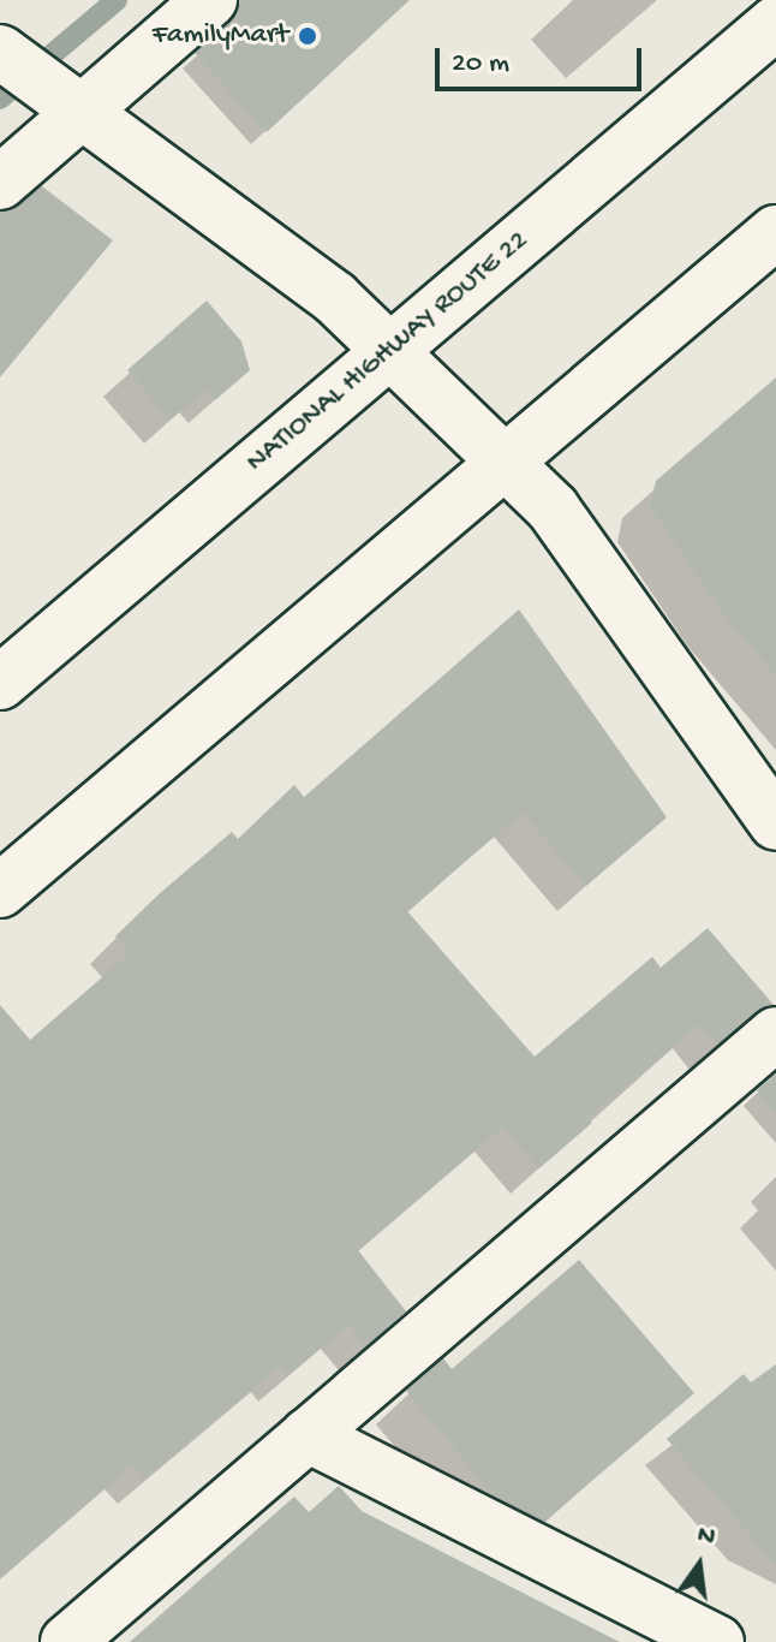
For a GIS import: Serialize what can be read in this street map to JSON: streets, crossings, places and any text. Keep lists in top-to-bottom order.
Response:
{
  "streets": {
    "main road": ["NATIONAL HIGHWAY ROUTE 22"]
  },
  "places": ["FamilyMart"],
  "scale_bar": "20 m",
  "north": "top"
}
